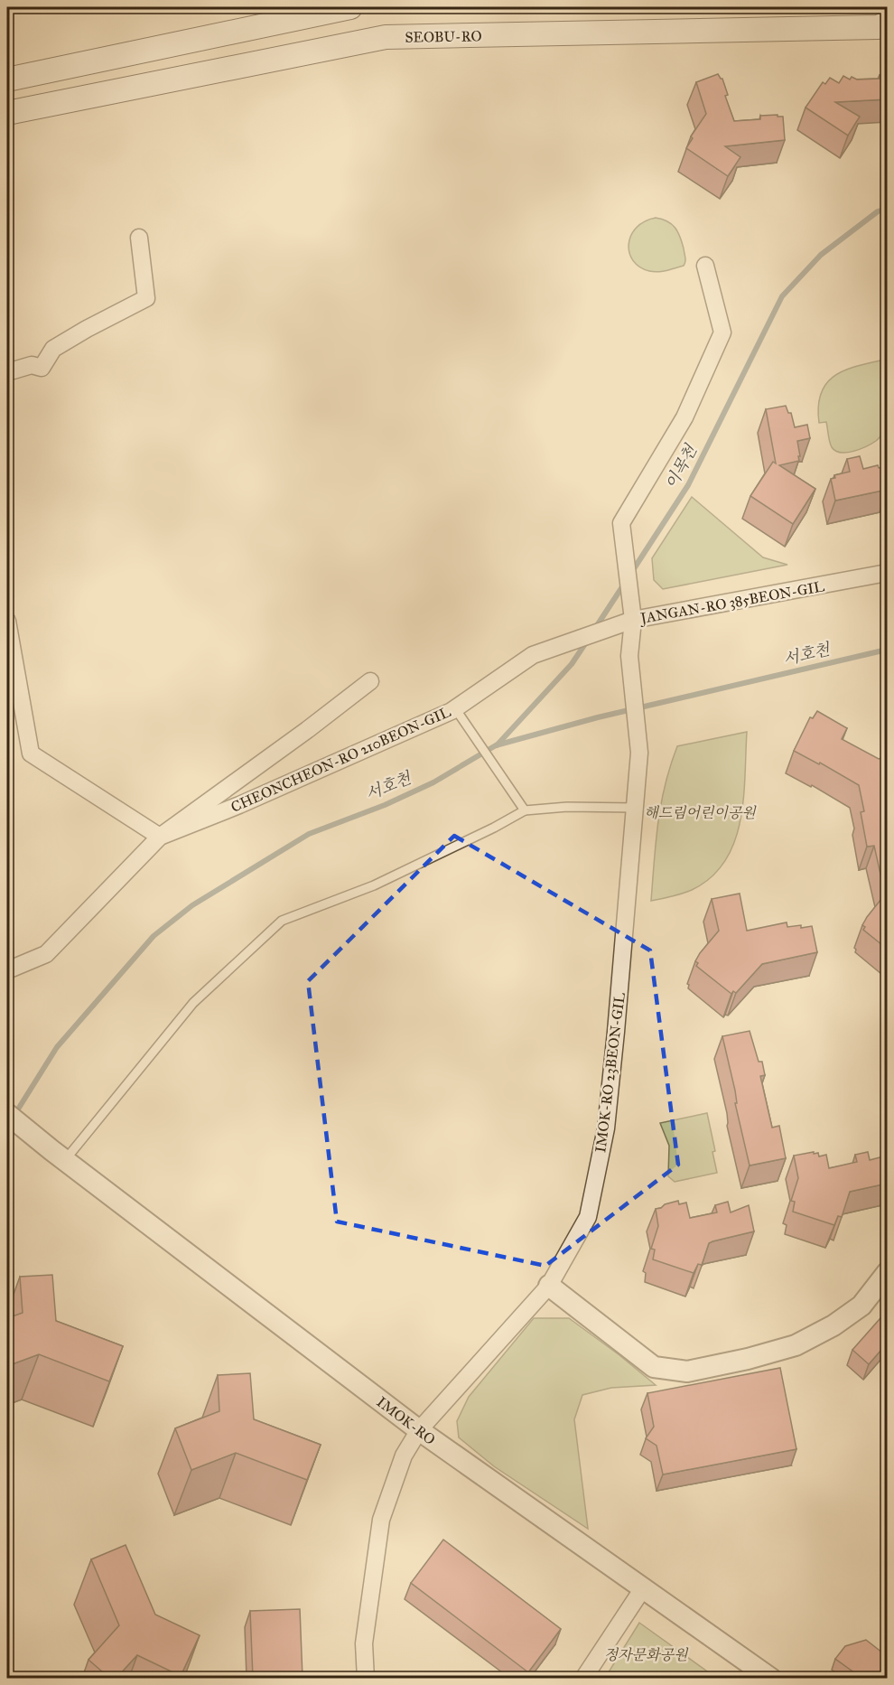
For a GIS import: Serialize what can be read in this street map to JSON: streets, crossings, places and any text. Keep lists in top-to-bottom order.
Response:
{
  "streets": {
    "main road": ["SEOBU-RO"],
    "street": [
      "JANGAN-RO 385BEON-GIL",
      "CHEONCHEON-RO 210BEON-GIL",
      "IMOK-RO 23BEON-GIL",
      "IMOK-RO"
    ]
  },
  "crossings": [
    ["JANGAN-RO 385BEON-GIL", "CHEONCHEON-RO 210BEON-GIL"],
    ["JANGAN-RO 385BEON-GIL", "IMOK-RO 23BEON-GIL"],
    ["CHEONCHEON-RO 210BEON-GIL", "IMOK-RO 23BEON-GIL"],
    ["IMOK-RO 23BEON-GIL", "IMOK-RO"]
  ],
  "water": ["이목천", "서호천"],
  "parks": ["해드림어린이공원", "정자문화공원"]
}
